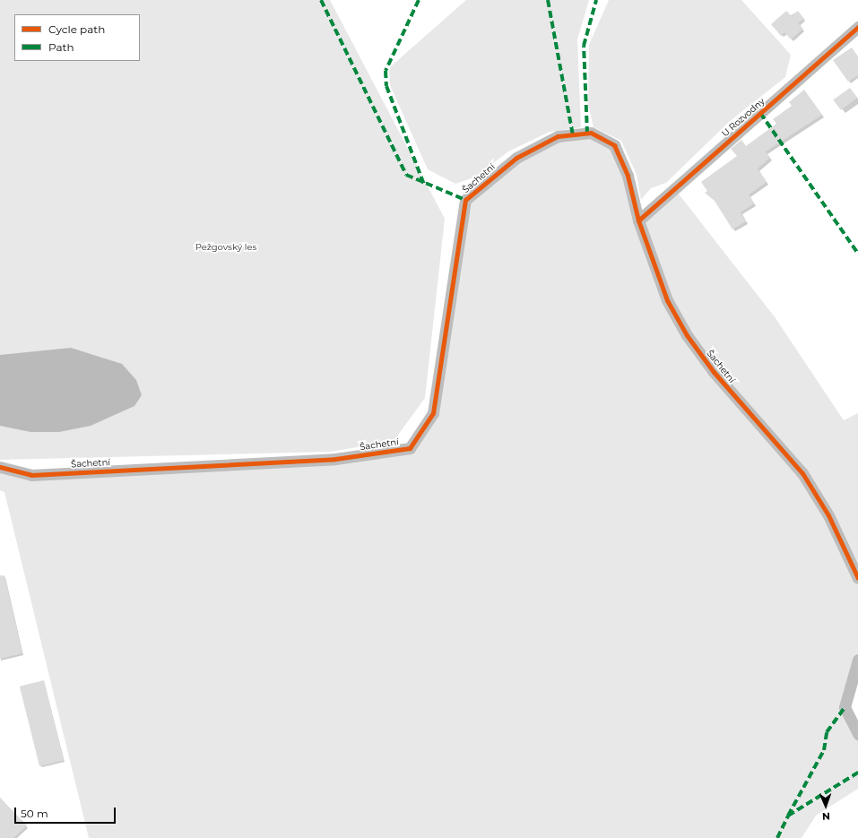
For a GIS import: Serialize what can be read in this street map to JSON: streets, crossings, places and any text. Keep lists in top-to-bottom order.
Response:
{
  "streets": {
    "street": ["U Rozvodny", "Šachetní"]
  },
  "crossings": [
    ["U Rozvodny", "Šachetní"]
  ],
  "parks": ["Pežgovský les"],
  "legend": ["Cycle path", "Path"],
  "scale_bar": "50 m",
  "north": "bottom"
}
